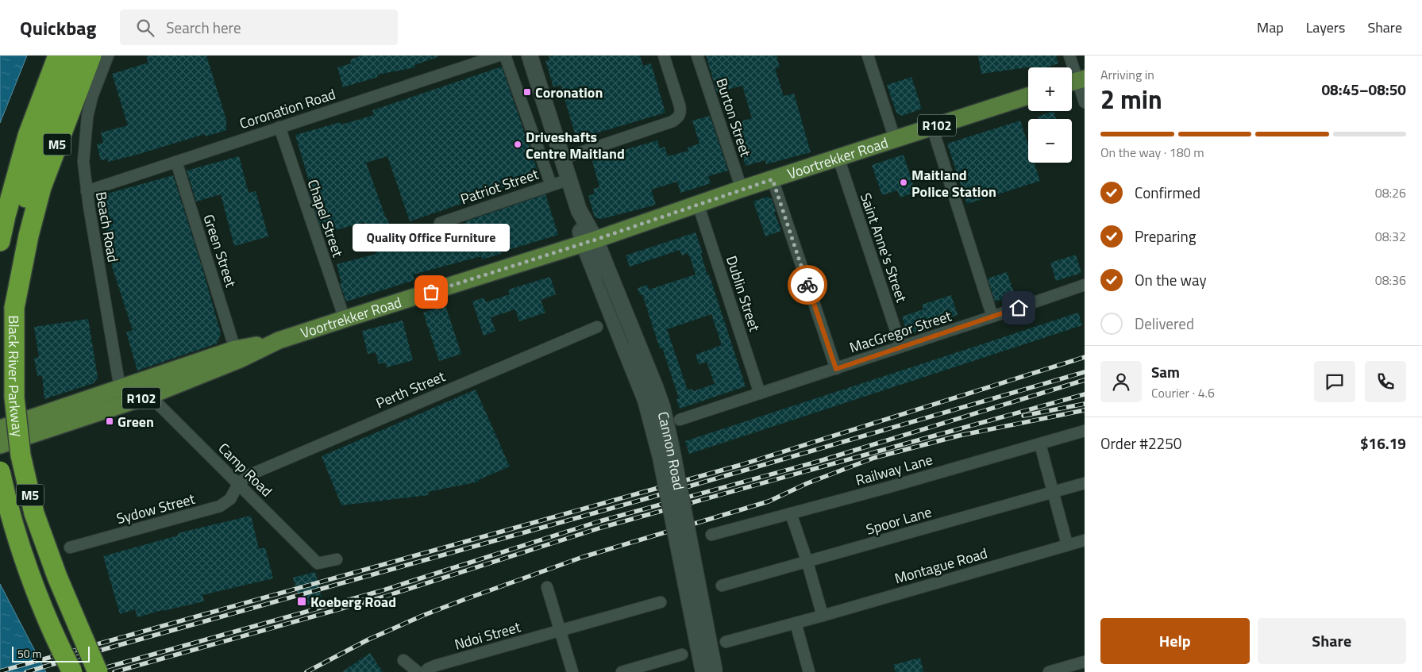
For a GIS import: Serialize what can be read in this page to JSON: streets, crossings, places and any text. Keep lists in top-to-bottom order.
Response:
{
  "streets": {
    "highway": ["M5", "Black River Parkway"],
    "main road": ["R102", "Voortrekker Road", "Cannon Road"],
    "street": [
      "Coronation Road",
      "Burton Street",
      "Patriot Street",
      "Chapel Street",
      "Beach Road",
      "Saint Anne's Street",
      "Green Street",
      "Dublin Street",
      "MacGregor Street",
      "Perth Street",
      "Camp Road",
      "Railway Lane",
      "Sydow Street",
      "Spoor Lane",
      "Montague Road",
      "Ndoi Street"
    ]
  },
  "crossings": [
    ["Coronation Road", "Chapel Street"],
    ["Coronation Road", "Beach Road"],
    ["Coronation Road", "Green Street"],
    ["Burton Street", "Voortrekker Road"],
    ["M5", "Black River Parkway"],
    ["Voortrekker Road", "Chapel Street"],
    ["Voortrekker Road", "Beach Road"],
    ["Voortrekker Road", "Saint Anne's Street"],
    ["Voortrekker Road", "Green Street"],
    ["Voortrekker Road", "Dublin Street"],
    ["Voortrekker Road", "Cannon Road"],
    ["Voortrekker Road", "Camp Road"],
    ["Saint Anne's Street", "MacGregor Street"],
    ["Dublin Street", "MacGregor Street"],
    ["Perth Street", "Camp Road"],
    ["Perth Street", "Sydow Street"],
    ["Camp Road", "Sydow Street"]
  ],
  "places": {
    "transit": ["Coronation", "Green", "Koeberg Road"],
    "other": ["Driveshafts Centre Maitland", "Maitland Police Station", "Quality Office Furniture"]
  },
  "scale_bar": "50 m",
  "page": {
    "header": "Quickbag",
    "search": "Search here",
    "nav": ["Map", "Layers", "Share"],
    "heading": ["2 min", "Arriving in", "08:45–08:50"],
    "panel": [
      "Sam",
      "Courier · 4.6",
      "Order #2250",
      "$16.19"
    ],
    "map_buttons": ["+", "−"],
    "bar": "On the way · 180 m",
    "list": [
      ["Confirmed", "08:26"],
      ["Preparing", "08:32"],
      ["On the way", "08:36"],
      "Delivered"
    ],
    "bubble": "Quality Office Furniture",
    "buttons": ["Help", "Share"],
    "scale": "50 m"
  }
}
